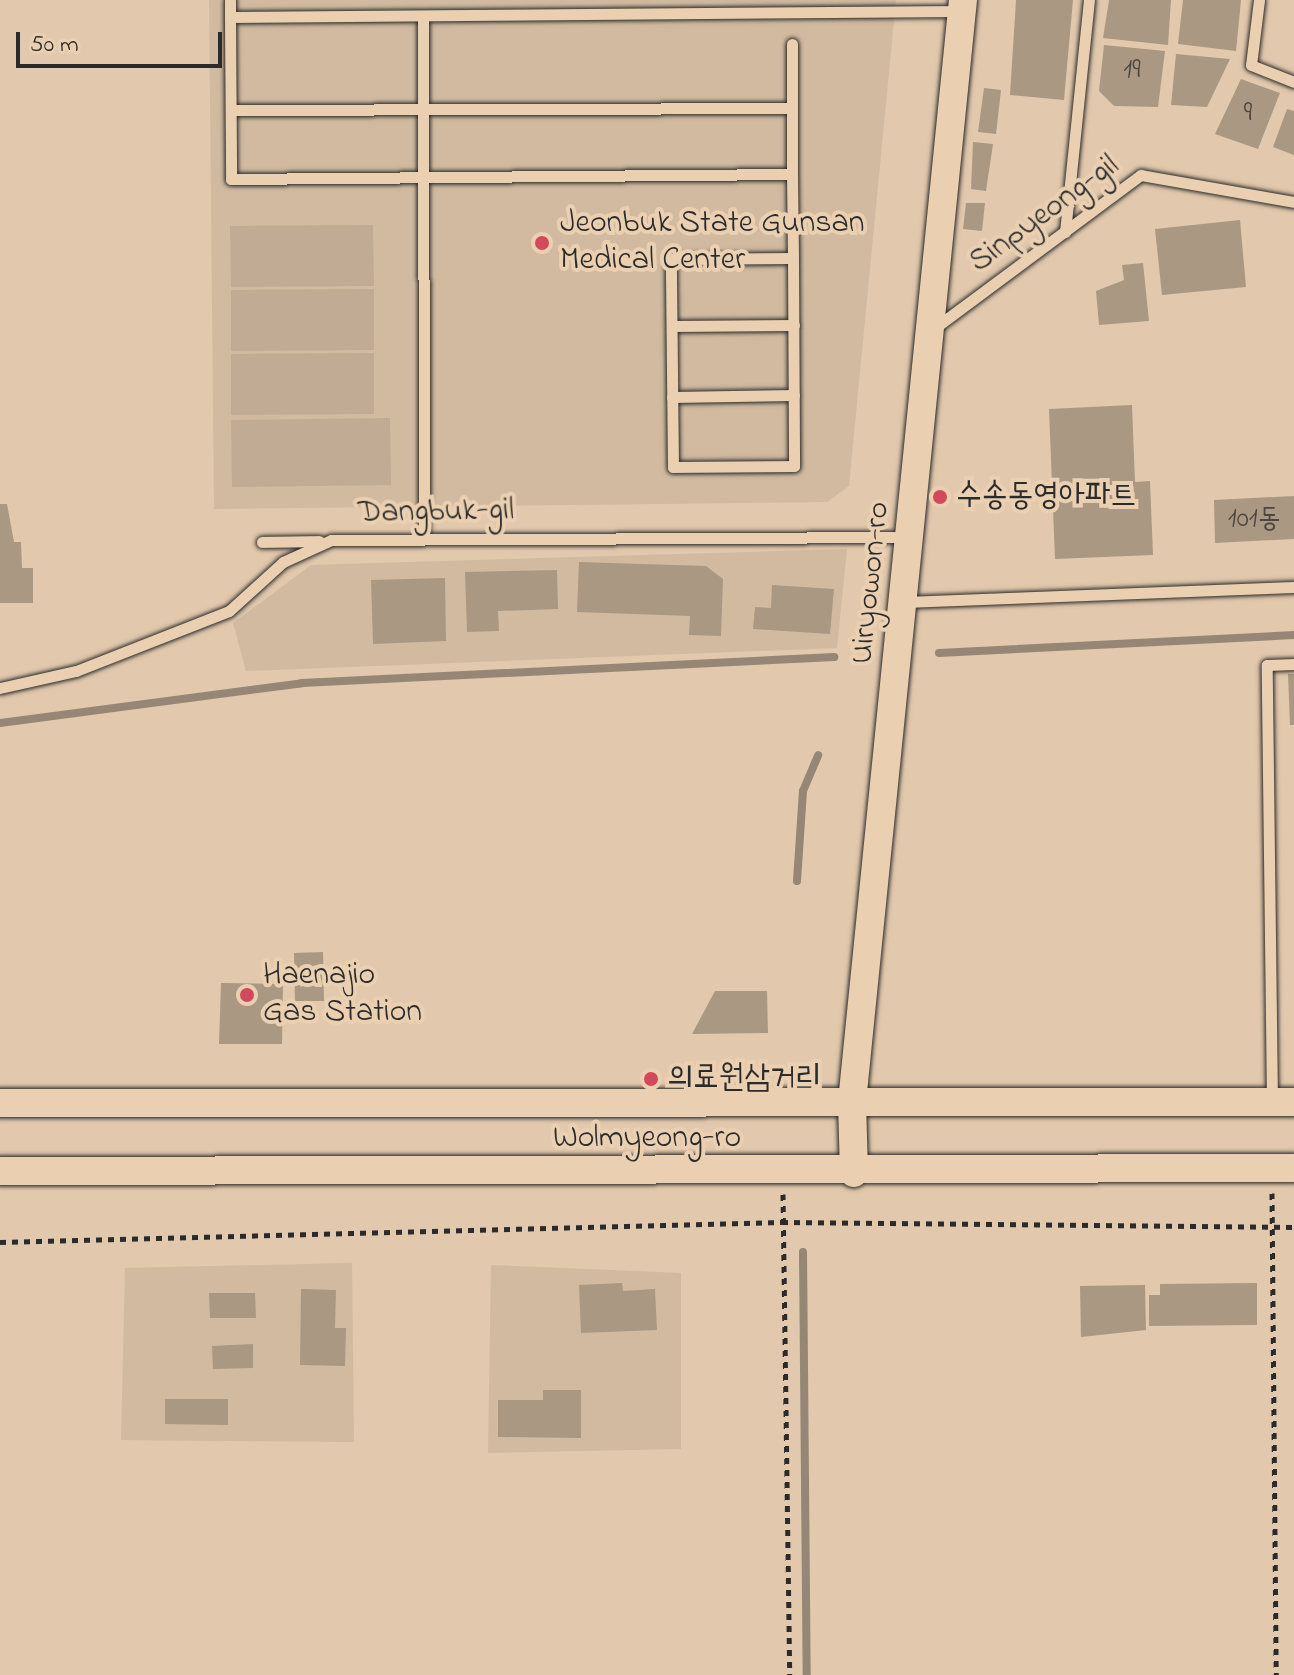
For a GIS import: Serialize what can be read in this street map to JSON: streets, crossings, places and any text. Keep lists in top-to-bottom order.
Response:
{
  "streets": {
    "street": ["Uiryowon-ro", "Wolmyeong-ro"],
    "lane": ["Sinpyeong-gil", "Dangbuk-gil"]
  },
  "crossings": [
    ["Sinpyeong-gil", "Uiryowon-ro"],
    ["Dangbuk-gil", "Uiryowon-ro"],
    ["Uiryowon-ro", "Wolmyeong-ro"]
  ],
  "places": [
    "Jeonbuk State Gunsan Medical Center",
    "수송동영아파트",
    "Haenajio Gas Station",
    "의료원삼거리"
  ],
  "house_numbers": ["19", "9", "101동"],
  "scale_bar": "50 m"
}
